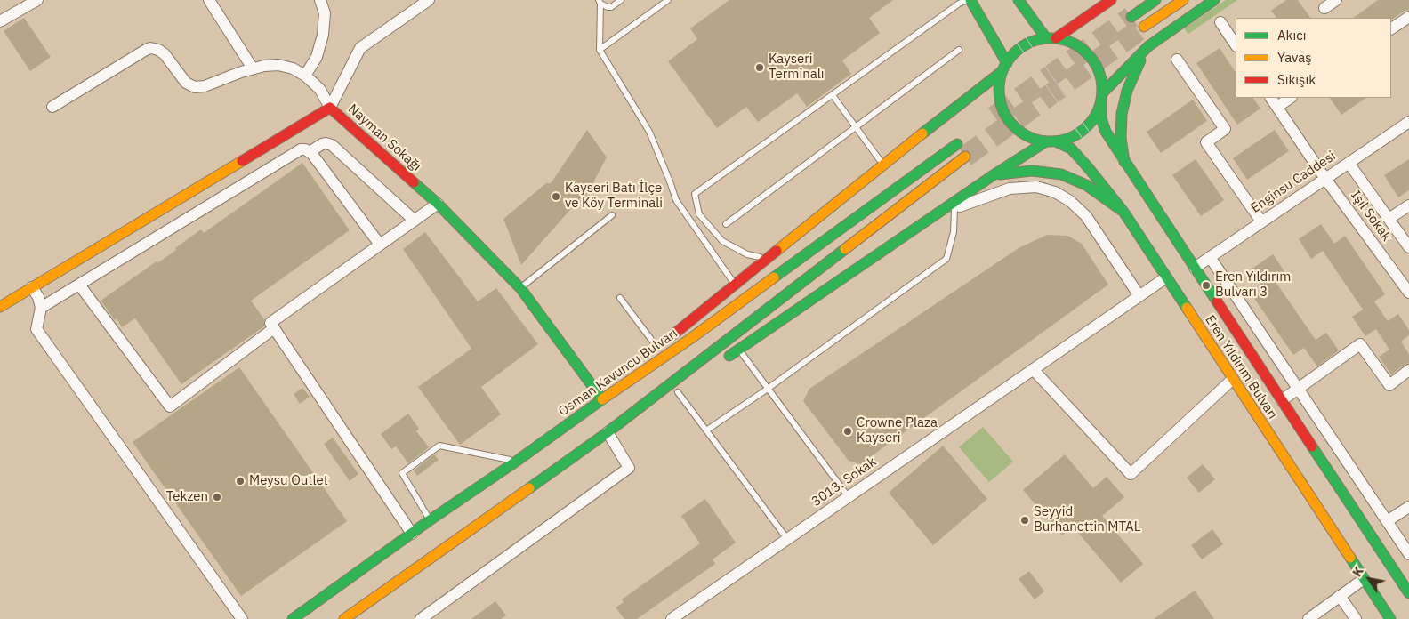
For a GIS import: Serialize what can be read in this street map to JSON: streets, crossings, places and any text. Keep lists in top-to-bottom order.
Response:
{
  "streets": {
    "main road": ["Nayman Sokağı", "Eren Yıldırım Bulvarı", "Osman Kavuncu Bulvarı"],
    "street": ["Enginsu Caddesi", "Işıl Sokak", "3013. Sokak"]
  },
  "crossings": [
    ["Nayman Sokağı", "Osman Kavuncu Bulvarı"],
    ["Enginsu Caddesi", "Işıl Sokak"],
    ["Enginsu Caddesi", "Eren Yıldırım Bulvarı"],
    ["Eren Yıldırım Bulvarı", "3013. Sokak"]
  ],
  "places": [
    "Kayseri Terminalı",
    "Kayseri Batı İlçe ve Köy Terminali",
    "Eren Yıldırım Bulvarı 3",
    "Crowne Plaza Kayseri",
    "Meysu Outlet",
    "Tekzen",
    "Seyyid Burhanettin MTAL"
  ],
  "legend": ["Akıcı", "Yavaş", "Sıkışık"],
  "north": "top left"
}
